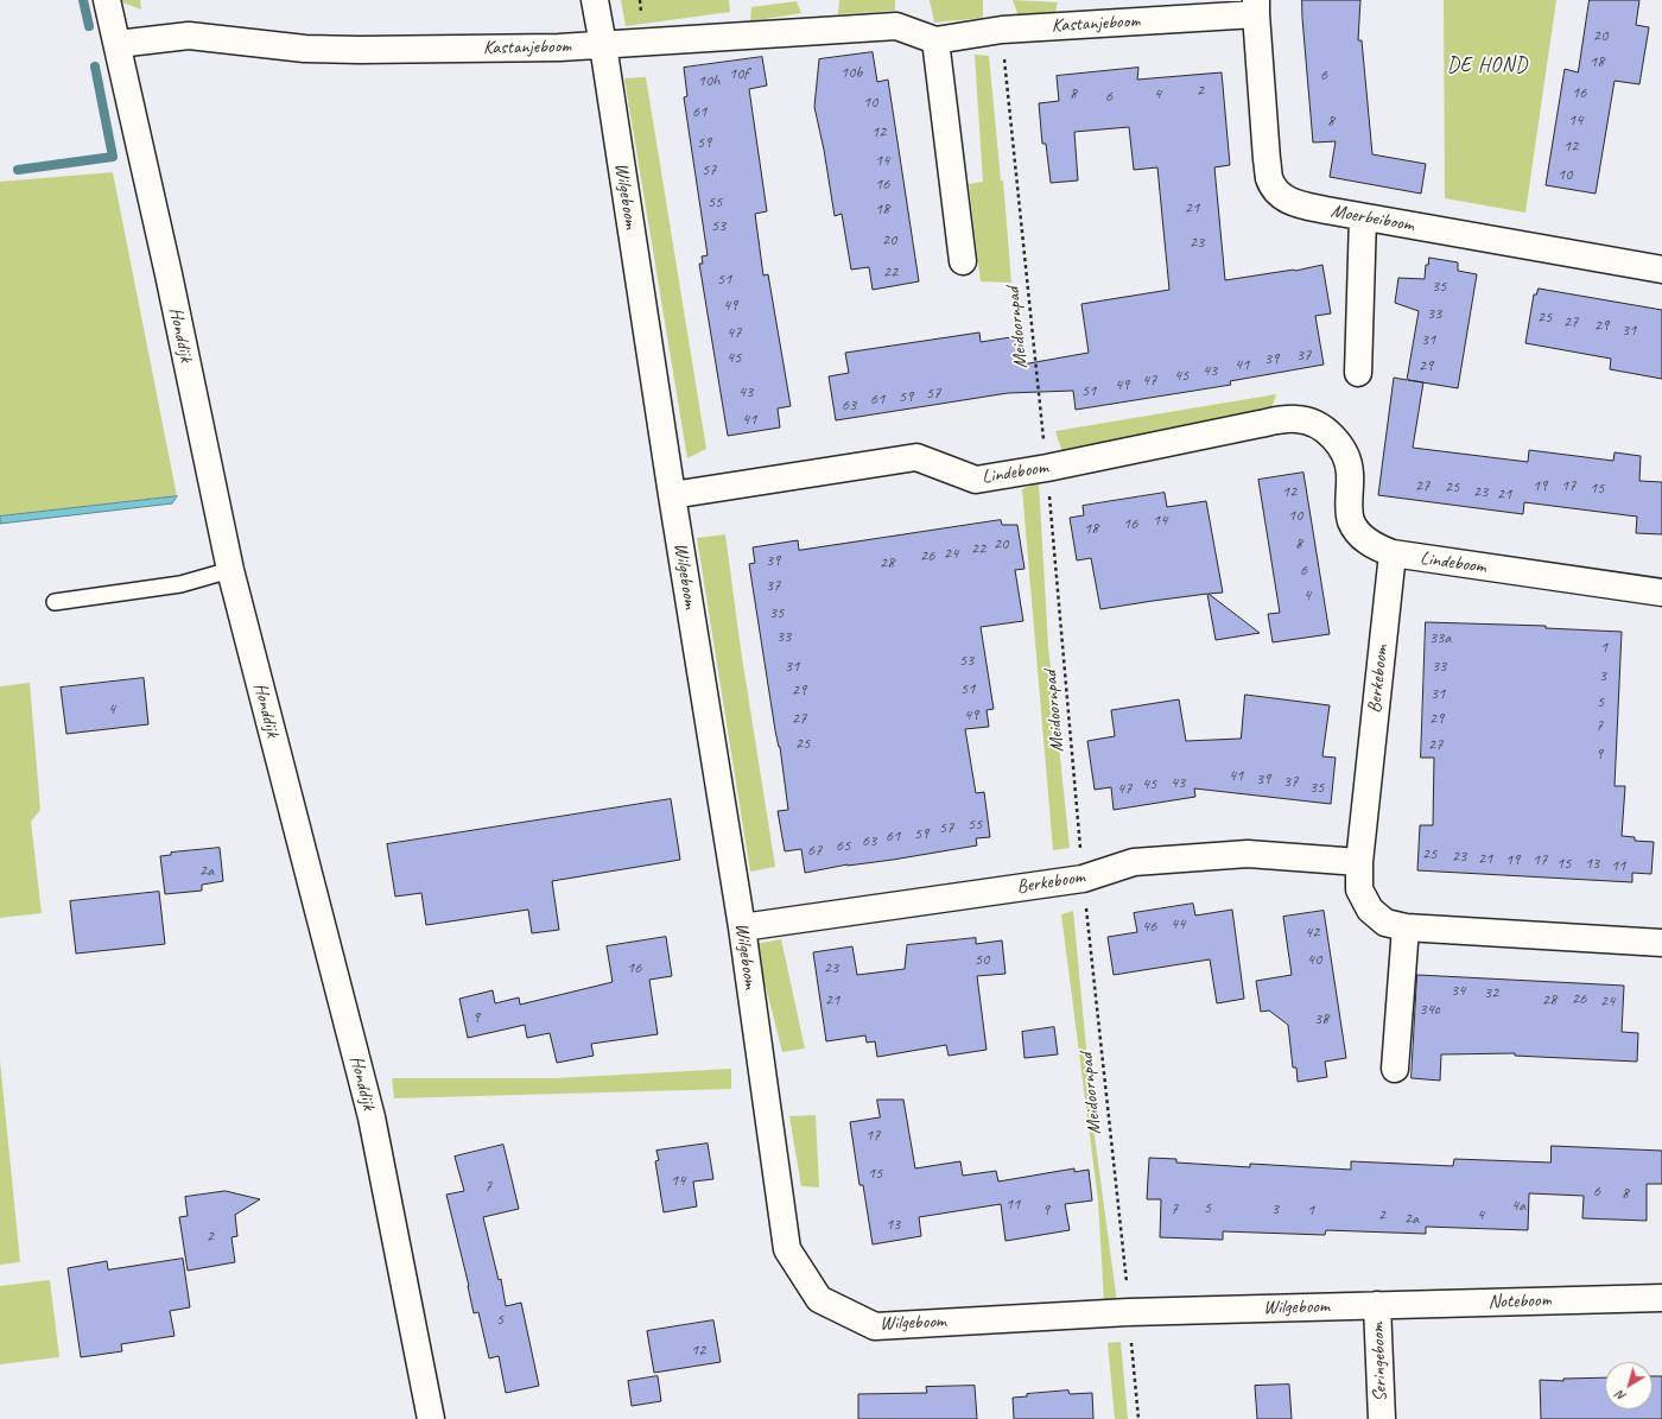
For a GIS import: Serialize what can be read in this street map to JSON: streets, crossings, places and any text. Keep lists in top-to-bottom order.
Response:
{
  "streets": {
    "street": [
      "Kastanjeboom",
      "Wilgeboom",
      "Moerbeiboom",
      "Honddijk",
      "Lindeboom",
      "Berkeboom",
      "Noteboom",
      "Seringeboom"
    ],
    "path": ["Meidoornpad"]
  },
  "crossings": [
    ["Kastanjeboom", "Wilgeboom"],
    ["Kastanjeboom", "Moerbeiboom"],
    ["Kastanjeboom", "Meidoornpad"],
    ["Kastanjeboom", "Honddijk"],
    ["Wilgeboom", "Meidoornpad"],
    ["Wilgeboom", "Lindeboom"],
    ["Wilgeboom", "Berkeboom"],
    ["Wilgeboom", "Noteboom"],
    ["Wilgeboom", "Seringeboom"],
    ["Meidoornpad", "Lindeboom"],
    ["Meidoornpad", "Berkeboom"],
    ["Lindeboom", "Berkeboom"],
    ["Noteboom", "Seringeboom"]
  ],
  "districts": ["DE HOND"],
  "house_numbers": [
    "20",
    "18",
    "10b",
    "10f",
    "6",
    "10h",
    "2",
    "16",
    "8",
    "4",
    "6",
    "10",
    "61",
    "14",
    "8",
    "12",
    "59",
    "12",
    "14",
    "57",
    "10",
    "16",
    "55",
    "21",
    "18",
    "53",
    "20",
    "23",
    "22",
    "51",
    "35",
    "49",
    "33",
    "25",
    "27",
    "29",
    "31",
    "47",
    "31",
    "37",
    "45",
    "39",
    "41",
    "29",
    "43",
    "45",
    "47",
    "49",
    "51",
    "43",
    "57",
    "59",
    "61",
    "63",
    "41",
    "27",
    "19",
    "17",
    "25",
    "15",
    "12",
    "23",
    "21",
    "10",
    "14",
    "16",
    "18",
    "20",
    "8",
    "22",
    "24",
    "26",
    "39",
    "28",
    "6",
    "37",
    "4",
    "35",
    "33",
    "33a",
    "1",
    "53",
    "31",
    "33",
    "3",
    "51",
    "29",
    "31",
    "5",
    "4",
    "49",
    "27",
    "29",
    "7",
    "25",
    "27",
    "9",
    "41",
    "39",
    "37",
    "43",
    "45",
    "35",
    "47",
    "55",
    "57",
    "59",
    "61",
    "63",
    "65",
    "67",
    "25",
    "23",
    "21",
    "19",
    "17",
    "15",
    "13",
    "11",
    "2a",
    "44",
    "46",
    "42",
    "50",
    "40",
    "16",
    "23",
    "34",
    "32",
    "26",
    "21",
    "28",
    "24",
    "34c",
    "9",
    "38",
    "17",
    "15",
    "14",
    "7",
    "6",
    "8",
    "11",
    "4a",
    "5",
    "7",
    "3",
    "9",
    "1",
    "2",
    "4",
    "2a",
    "13",
    "2",
    "5",
    "12"
  ],
  "north": "bottom left"
}
